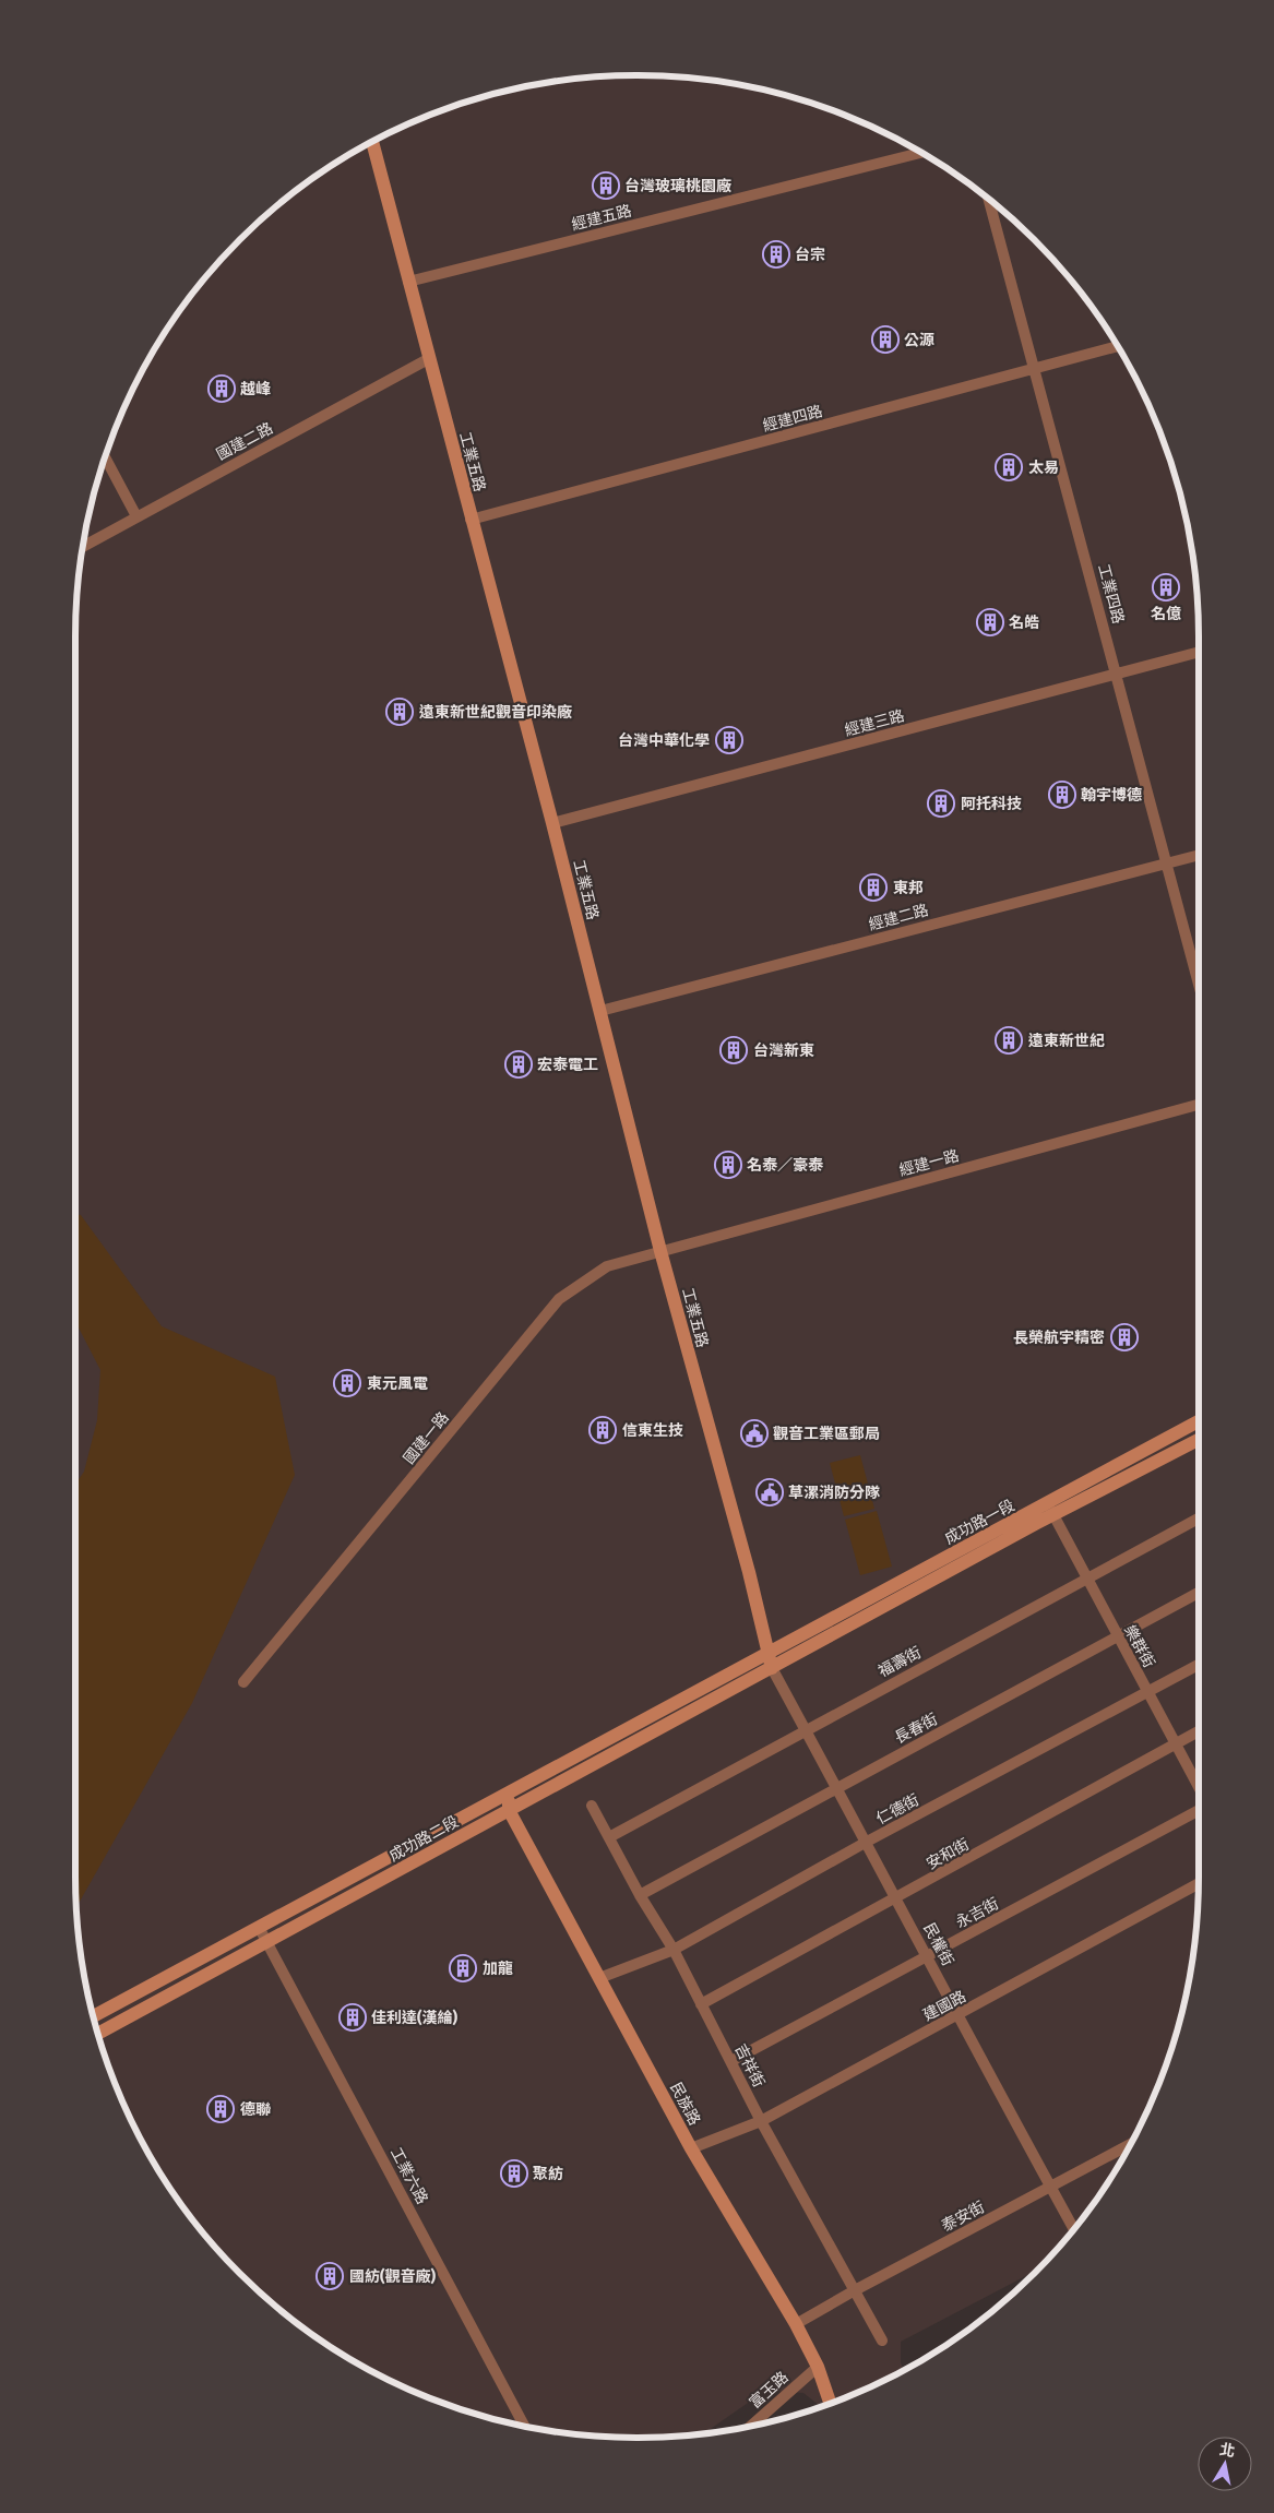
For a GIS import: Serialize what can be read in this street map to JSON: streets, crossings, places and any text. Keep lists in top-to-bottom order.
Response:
{
  "streets": {
    "street": [
      "經建五路",
      "經建四路",
      "國建二路",
      "工業五路",
      "工業四路",
      "經建三路",
      "經建二路",
      "經建一路",
      "國建一路",
      "成功路一段",
      "樂群街",
      "福壽街",
      "長春街",
      "仁德街",
      "成功路二段",
      "安和街",
      "永吉街",
      "民權街",
      "建國路",
      "吉祥街",
      "民族路",
      "工業六路",
      "泰安街",
      "富玉路"
    ]
  },
  "crossings": [
    ["經建五路", "工業五路"],
    ["經建四路", "工業五路"],
    ["經建四路", "工業四路"],
    ["國建二路", "工業五路"],
    ["工業五路", "經建三路"],
    ["工業五路", "經建二路"],
    ["工業五路", "經建一路"],
    ["工業五路", "國建一路"],
    ["工業五路", "成功路一段"],
    ["工業五路", "成功路二段"],
    ["工業五路", "民權街"],
    ["工業四路", "經建三路"],
    ["工業四路", "經建二路"],
    ["經建一路", "國建一路"],
    ["成功路一段", "樂群街"],
    ["成功路一段", "成功路二段"],
    ["成功路一段", "民權街"],
    ["樂群街", "福壽街"],
    ["樂群街", "長春街"],
    ["樂群街", "仁德街"],
    ["樂群街", "安和街"],
    ["福壽街", "民權街"],
    ["福壽街", "吉祥街"],
    ["長春街", "民權街"],
    ["長春街", "吉祥街"],
    ["仁德街", "民權街"],
    ["仁德街", "吉祥街"],
    ["仁德街", "民族路"],
    ["成功路二段", "民權街"],
    ["成功路二段", "民族路"],
    ["成功路二段", "工業六路"],
    ["安和街", "民權街"],
    ["安和街", "吉祥街"],
    ["永吉街", "民權街"],
    ["永吉街", "吉祥街"],
    ["民權街", "建國路"],
    ["民權街", "泰安街"],
    ["建國路", "吉祥街"],
    ["建國路", "民族路"],
    ["吉祥街", "泰安街"],
    ["民族路", "泰安街"],
    ["民族路", "富玉路"]
  ],
  "places": {
    "building": [
      "台灣玻璃桃園廠",
      "台宗",
      "公源",
      "越峰",
      "太易",
      "名億",
      "名皓",
      "遠東新世紀觀音印染廠",
      "台灣中華化學",
      "翰宇博德",
      "阿托科技",
      "東邦",
      "遠東新世紀",
      "台灣新東",
      "宏泰電工",
      "名泰／豪泰",
      "長榮航宇精密",
      "東元風電",
      "信東生技",
      "加龍",
      "佳利達(漢綸)",
      "德聯",
      "聚紡",
      "國紡(觀音廠)"
    ],
    "public building": ["觀音工業區郵局", "草漯消防分隊"]
  },
  "north": "top"
}
